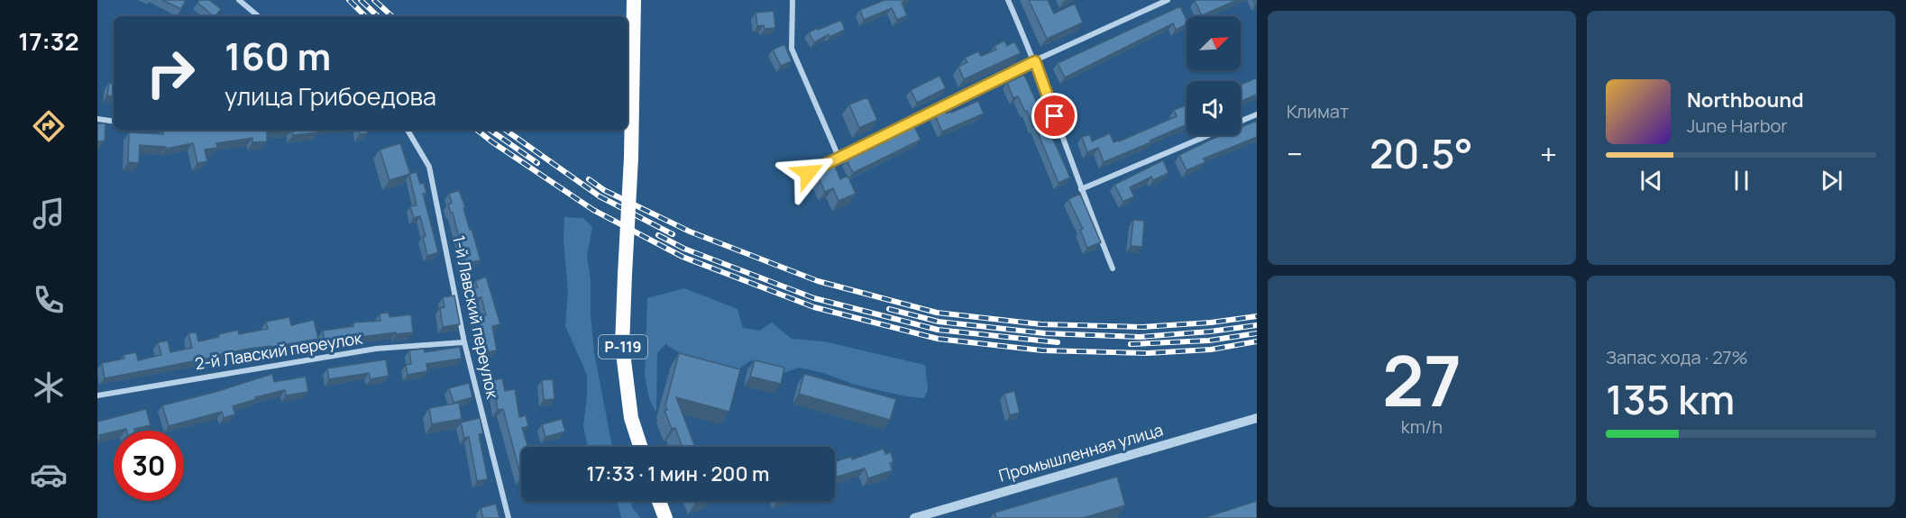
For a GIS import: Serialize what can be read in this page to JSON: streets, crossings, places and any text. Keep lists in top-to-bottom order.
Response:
{
  "streets": {
    "highway": ["Р-119"],
    "street": ["1-й Лавский переулок", "2-й Лавский переулок", "Промышленная улица"]
  },
  "crossings": [
    ["1-й Лавский переулок", "2-й Лавский переулок"]
  ],
  "north": "top right",
  "page": {
    "tabs": "17:32",
    "tile": [
      "Климат",
      ["27", "km/h"],
      ["Запас хода · 27%", "135 km"]
    ],
    "turn": ["160 m", "улица Грибоедова"],
    "song": ["Northbound", "June Harbor"],
    "heat": ["−", "20.5°", "+"],
    "limit": "30",
    "trip": "17:33 · 1 мин · 200 m"
  }
}
